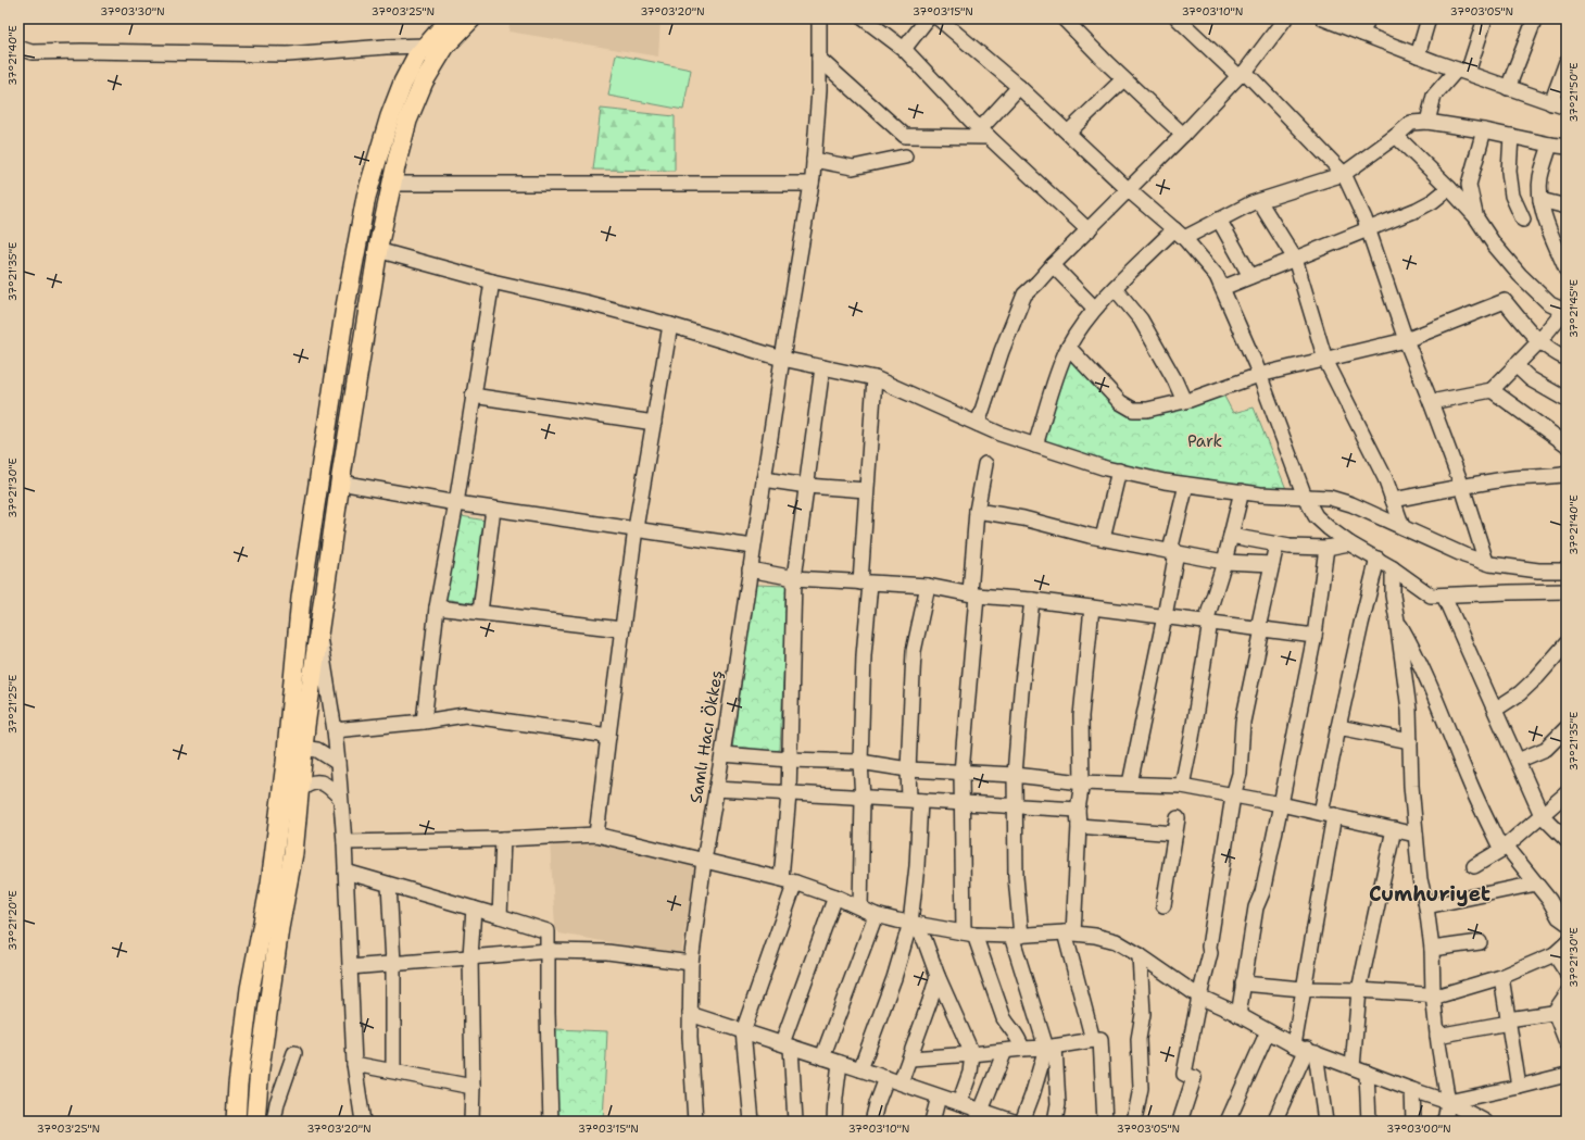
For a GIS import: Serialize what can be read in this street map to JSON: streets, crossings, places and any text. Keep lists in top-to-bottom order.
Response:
{
  "streets": {
    "street": ["Samlı Hacı Ökkeş"]
  },
  "districts": ["Cumhuriyet"],
  "parks": ["Park"],
  "coordinates": [
    "37°03'30\"N",
    "37°03'25\"N",
    "37°03'20\"N",
    "37°03'15\"N",
    "37°03'10\"N",
    "37°03'05\"N",
    "37°21'40\"E",
    "37°21'50\"E",
    "37°21'35\"E",
    "37°21'45\"E",
    "37°21'30\"E",
    "37°21'25\"E",
    "37°21'20\"E",
    "37°03'00\"N"
  ]
}
